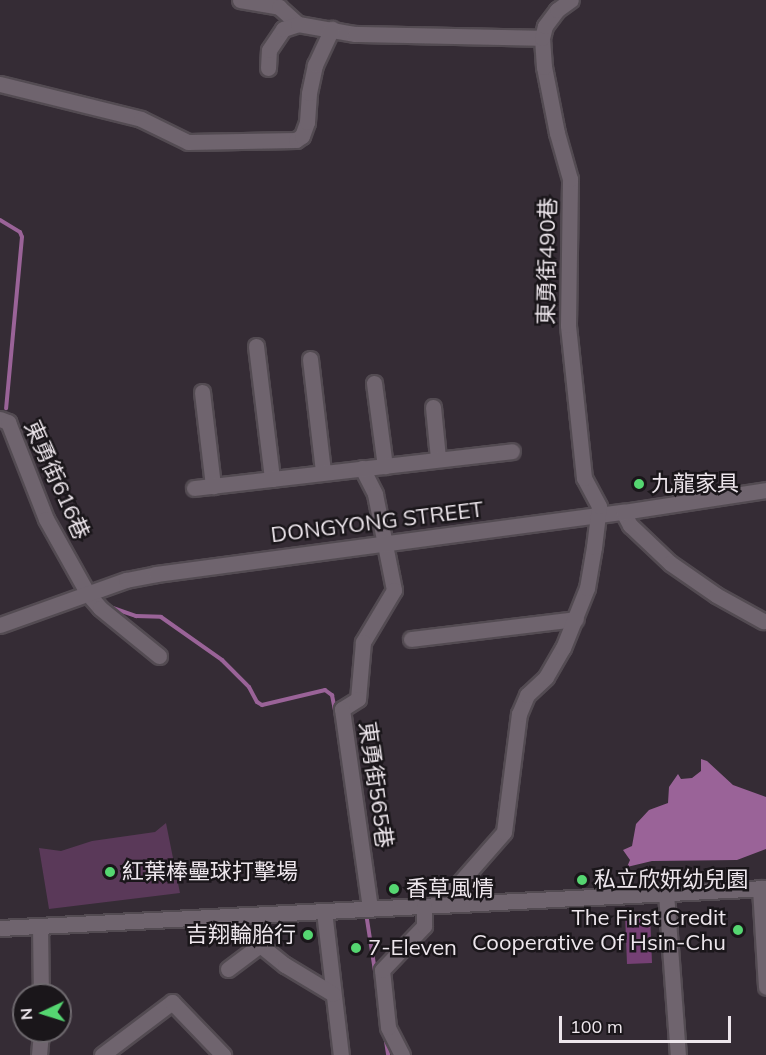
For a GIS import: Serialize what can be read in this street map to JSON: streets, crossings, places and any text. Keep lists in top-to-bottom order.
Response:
{
  "streets": {
    "street": [
      "東勇街490巷",
      "東勇街616巷",
      "DONGYONG STREET",
      "東勇街565巷"
    ]
  },
  "crossings": [
    ["東勇街490巷", "DONGYONG STREET"],
    ["東勇街616巷", "DONGYONG STREET"],
    ["DONGYONG STREET", "東勇街565巷"]
  ],
  "places": [
    "九龍家具",
    "紅葉棒壘球打擊場",
    "私立欣妍幼兒園",
    "香草風情",
    "The First Credit Cooperative Of Hsin-Chu",
    "吉翔輪胎行",
    "7-Eleven"
  ],
  "scale_bar": "100 m",
  "north": "left"
}
